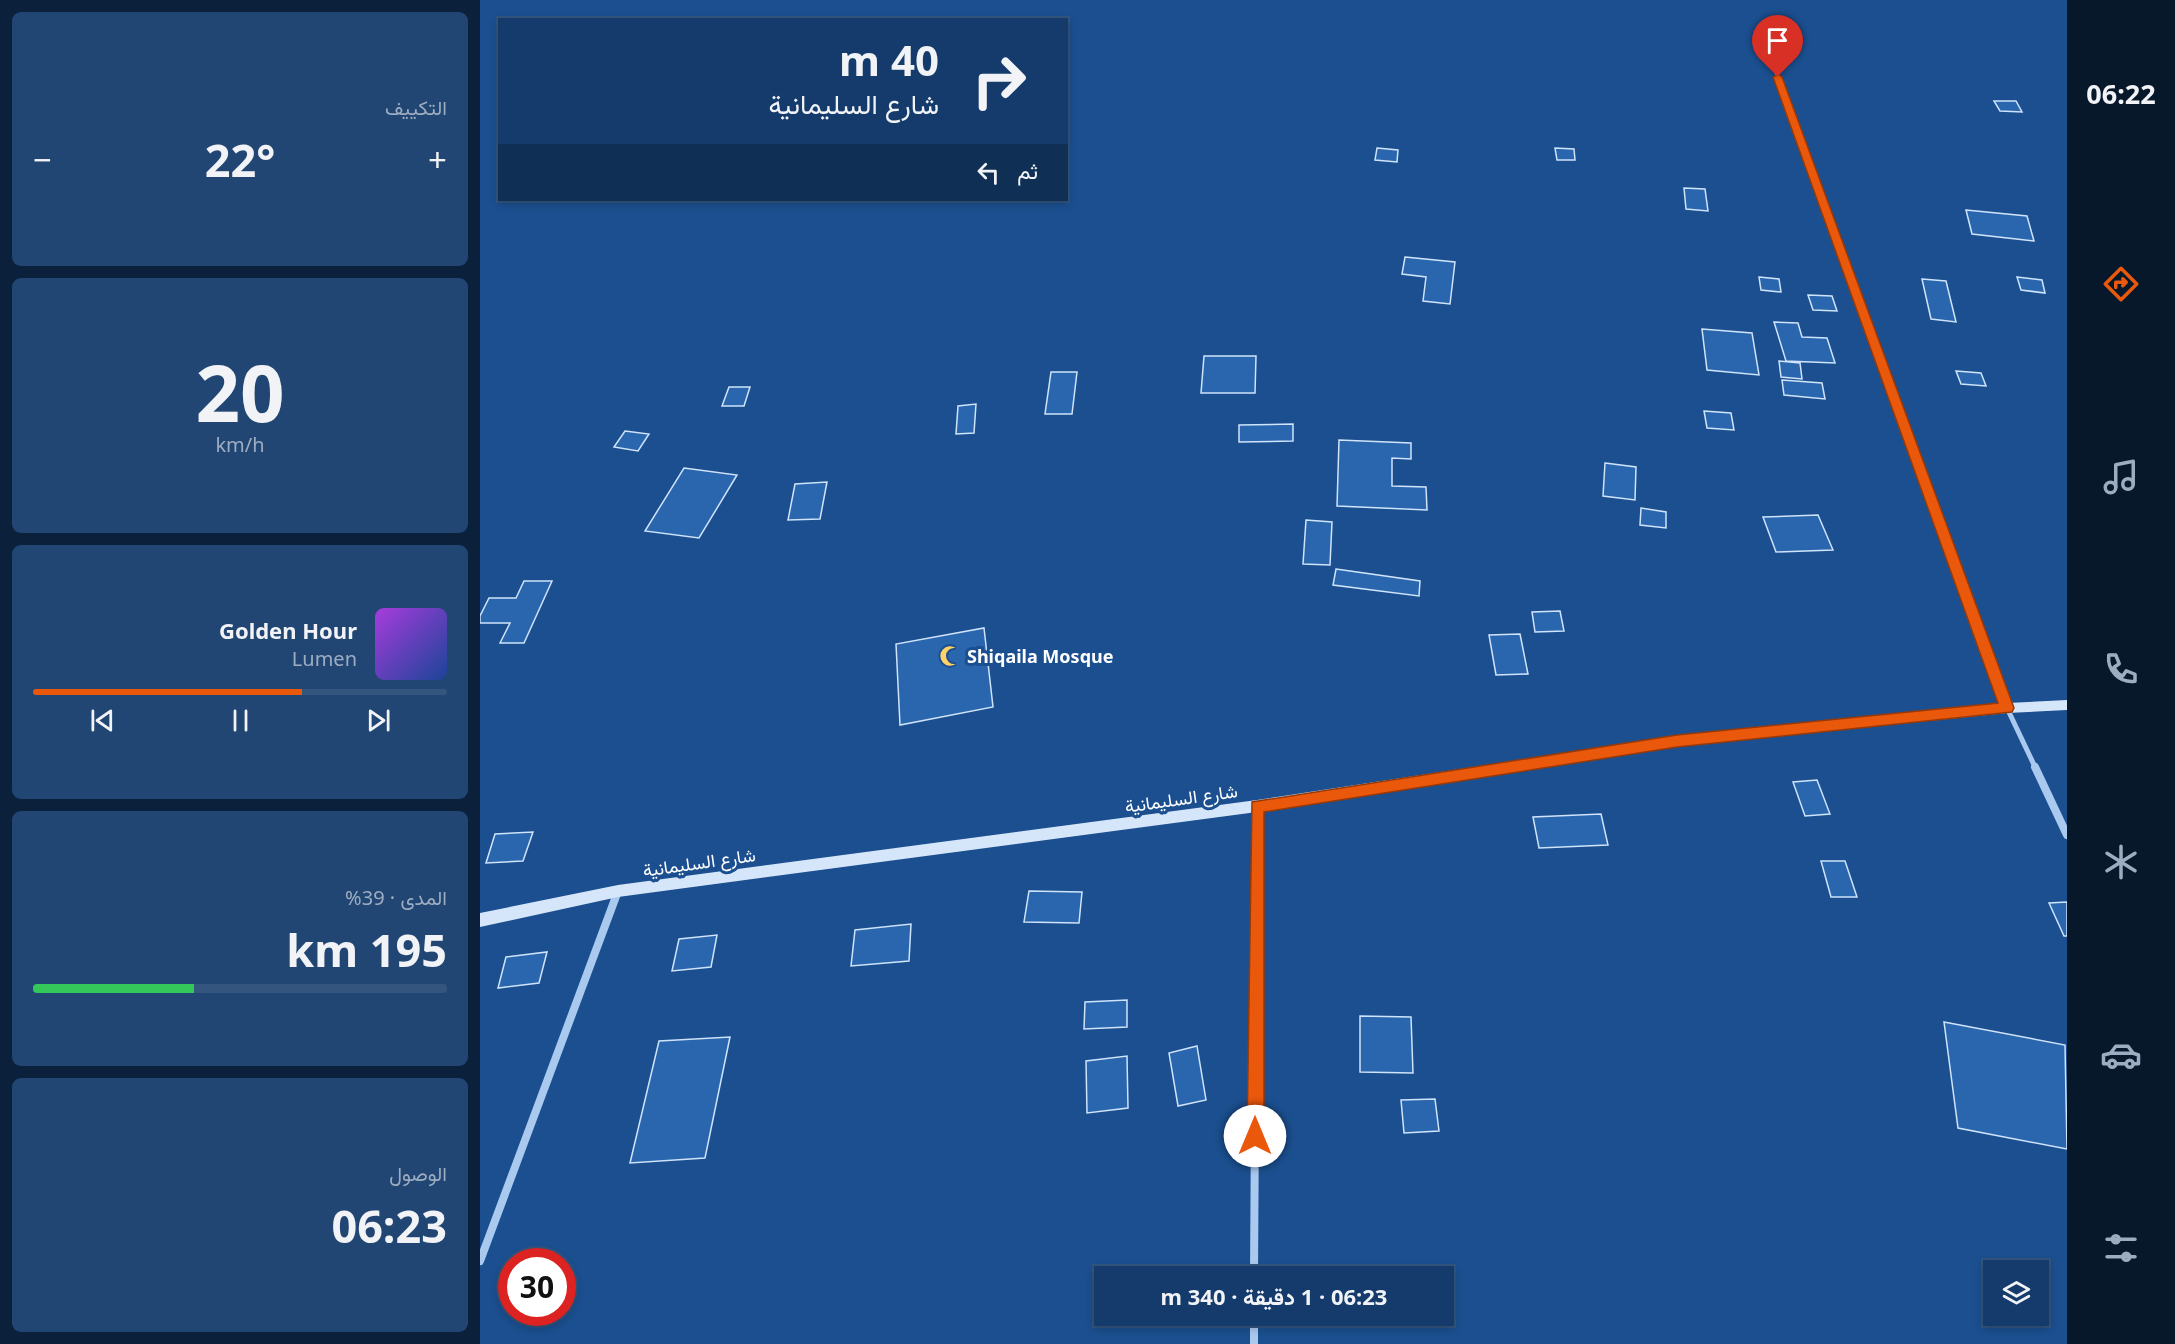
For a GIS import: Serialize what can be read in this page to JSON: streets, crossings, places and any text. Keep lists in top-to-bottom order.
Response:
{
  "streets": {
    "street": ["شارع السليمانية"]
  },
  "places": {
    "mosque": ["Shiqaila Mosque"]
  },
  "page": {
    "tabs": "06:22",
    "tile": [
      "التكييف",
      ["20", "km/h"],
      ["المدى · 39%", "195 km"],
      ["الوصول", "06:23"]
    ],
    "turn": ["40 m", "شارع السليمانية"],
    "heat": ["−", "22°", "+"],
    "then": "ثم",
    "song": ["Golden Hour", "Lumen"],
    "limit": "30",
    "trip": "06:23 · 1 دقيقة · 340 m"
  }
}
